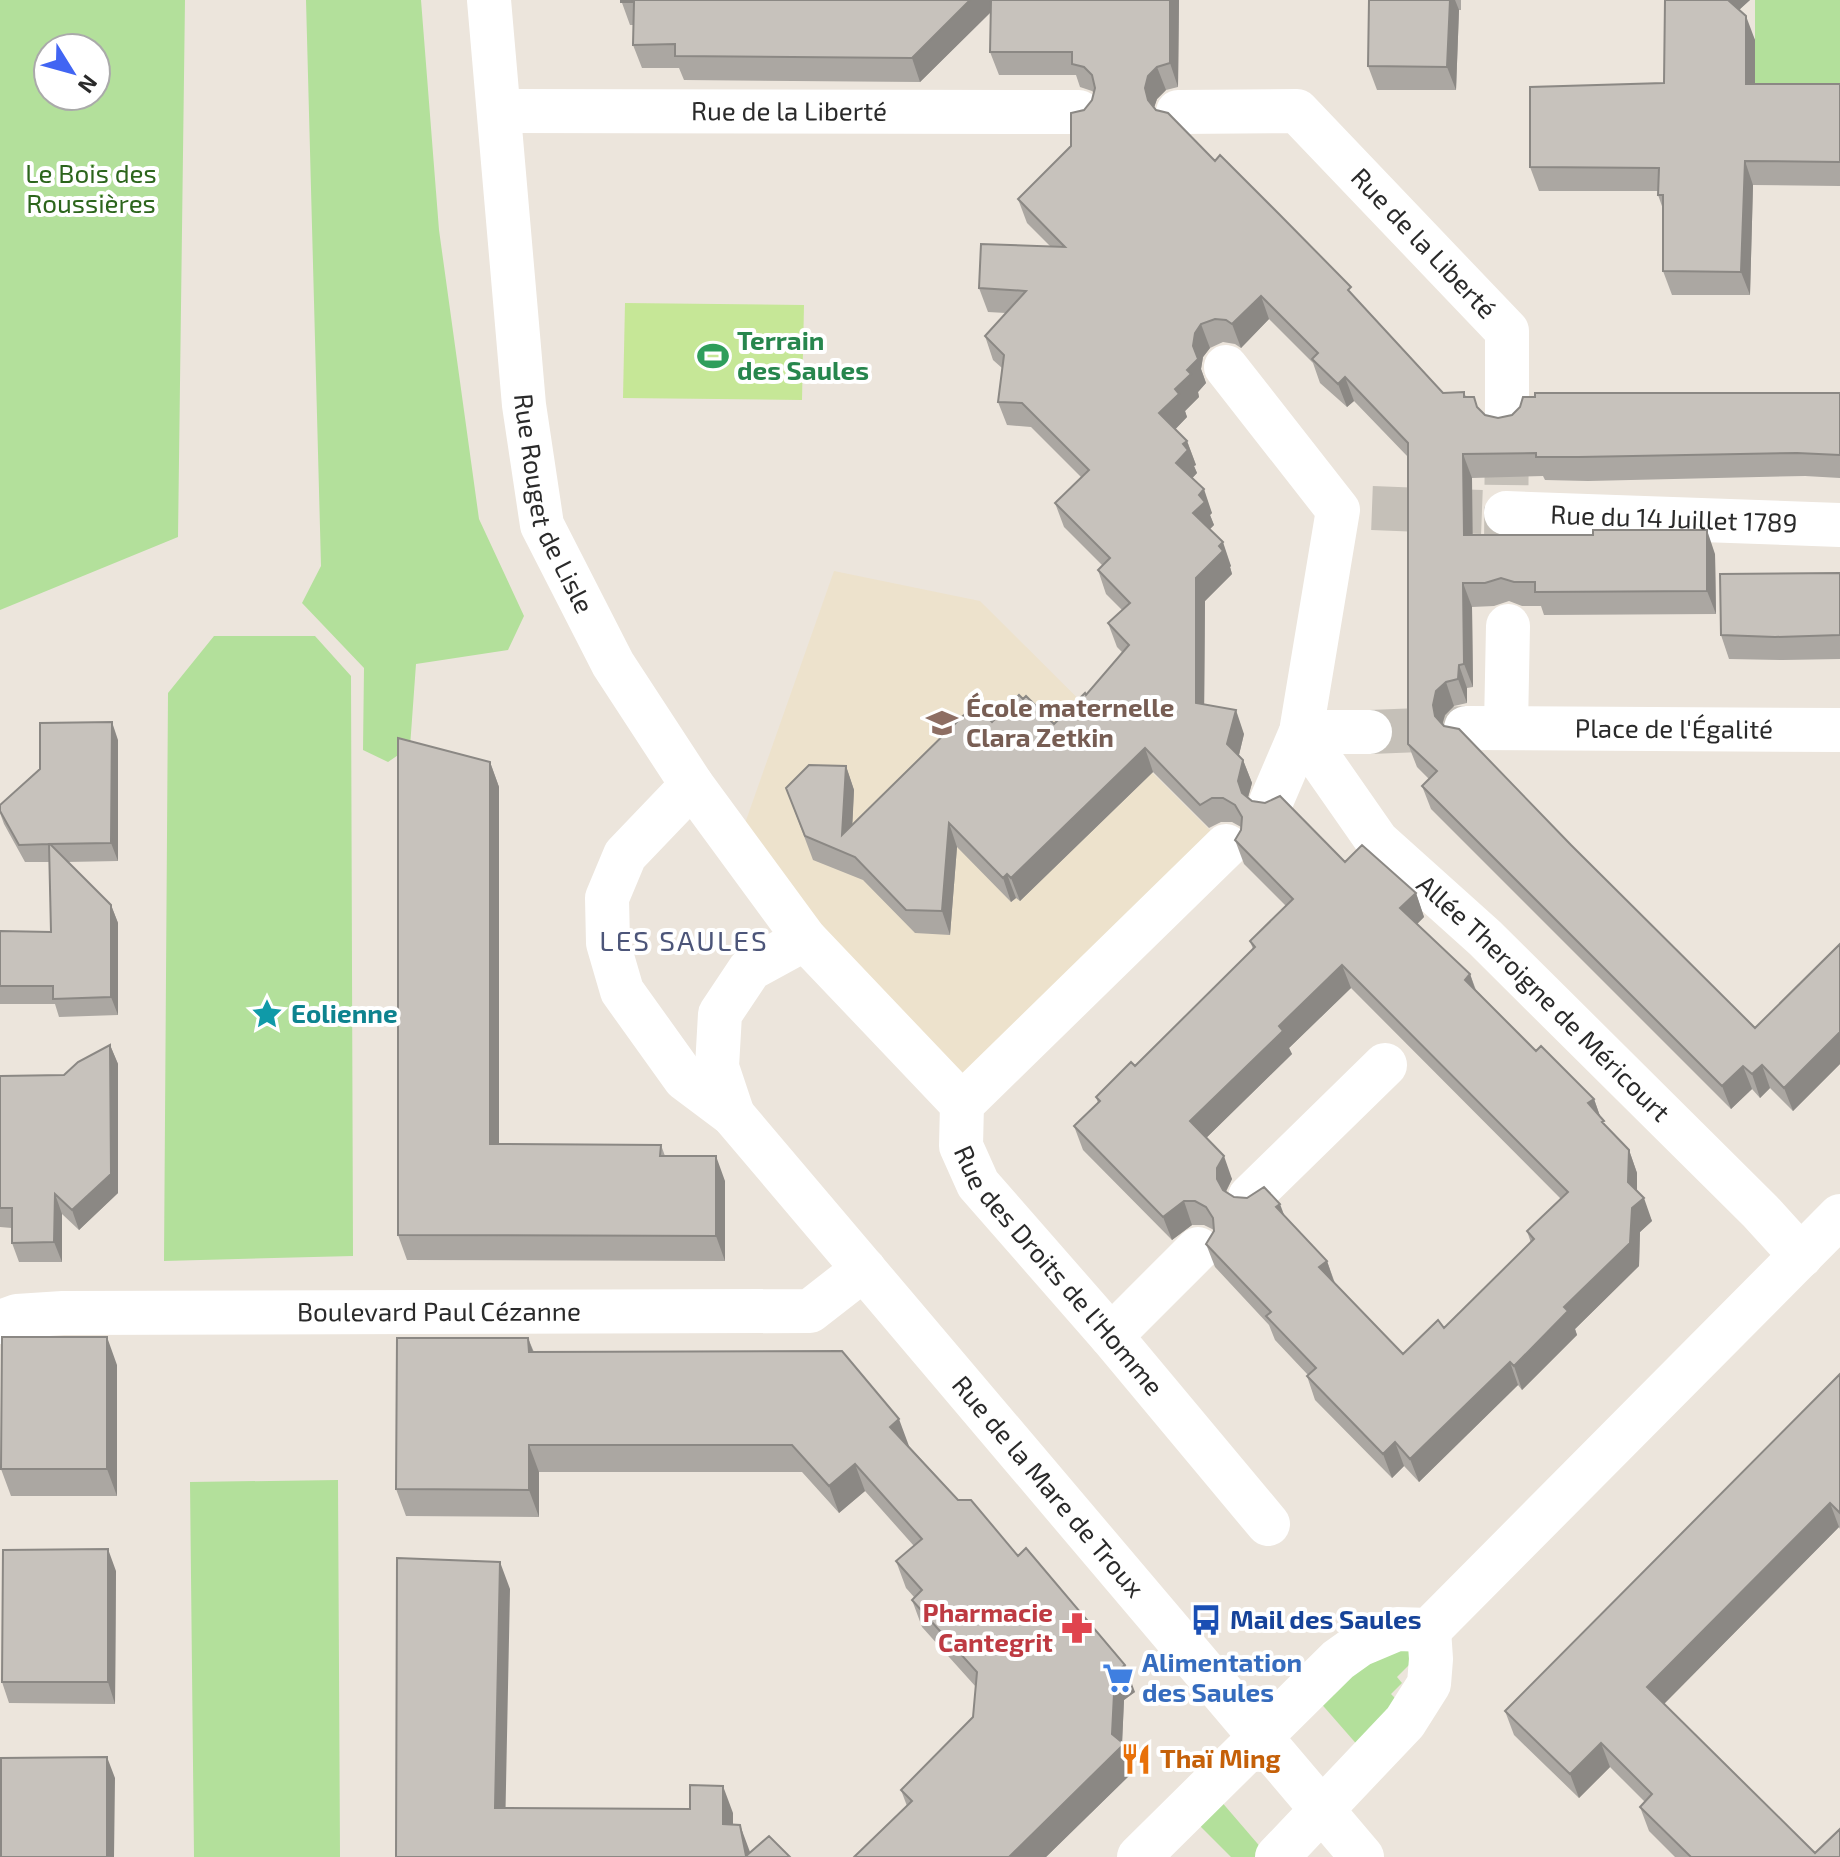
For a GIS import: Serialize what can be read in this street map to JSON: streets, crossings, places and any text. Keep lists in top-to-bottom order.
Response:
{
  "streets": {
    "street": [
      "Rue de la Liberté",
      "Rue Rouget de Lisle",
      "Rue du 14 Juillet 1789",
      "Place de l'Égalité",
      "Allée Theroigne de Méricourt",
      "Rue des Droits de l'Homme",
      "Boulevard Paul Cézanne",
      "Rue de la Mare de Troux"
    ]
  },
  "crossings": [
    ["Rue de la Liberté", "Rue Rouget de Lisle"],
    ["Rue Rouget de Lisle", "Rue des Droits de l'Homme"],
    ["Rue Rouget de Lisle", "Rue de la Mare de Troux"],
    ["Boulevard Paul Cézanne", "Rue de la Mare de Troux"]
  ],
  "districts": ["LES SAULES"],
  "parks": ["Le Bois des Roussières"],
  "places": {
    "sports": ["Terrain des Saules"],
    "school or university": ["École maternelle Clara Zetkin"],
    "place": ["Eolienne"],
    "bus stop": ["Mail des Saules"],
    "pharmacy": ["Pharmacie Cantegrit"],
    "supermarket": ["Alimentation des Saules"],
    "restaurant": ["Thaï Ming"]
  },
  "north": "bottom right"
}
